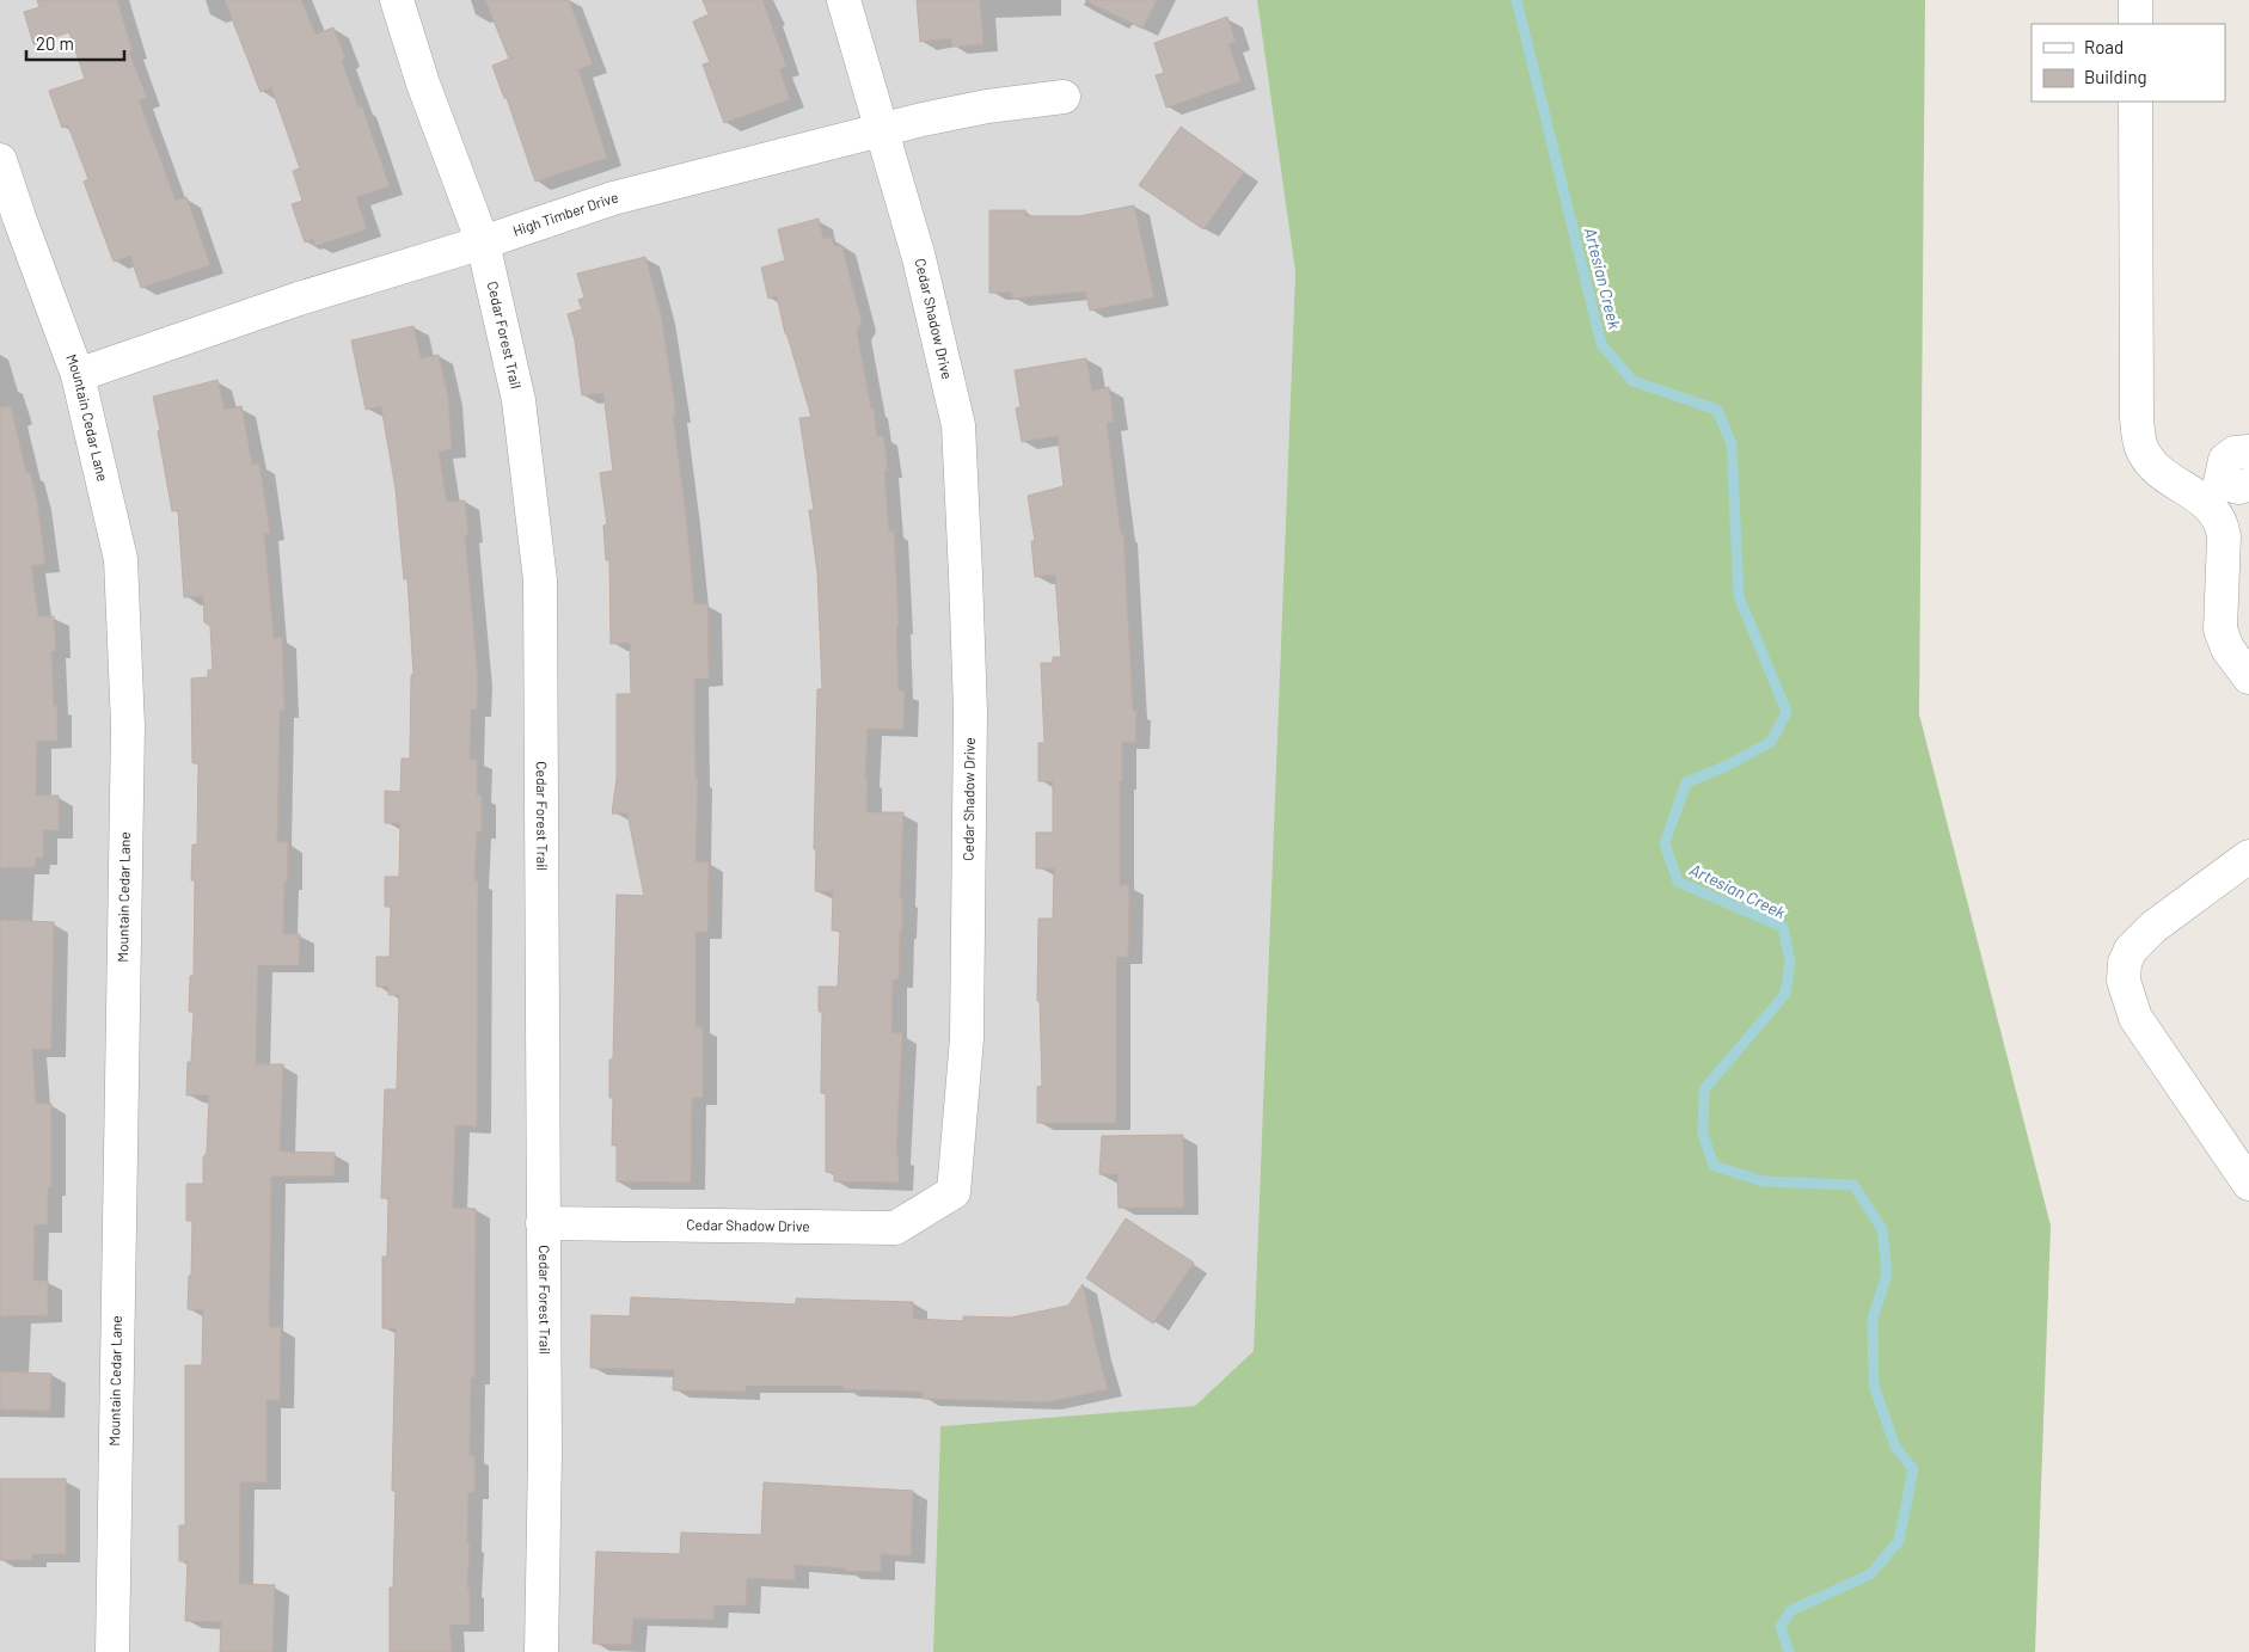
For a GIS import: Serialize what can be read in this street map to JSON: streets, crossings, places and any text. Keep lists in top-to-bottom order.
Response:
{
  "streets": {
    "street": [
      "High Timber Drive",
      "Cedar Shadow Drive",
      "Cedar Forest Trail",
      "Mountain Cedar Lane"
    ]
  },
  "crossings": [
    ["High Timber Drive", "Cedar Shadow Drive"],
    ["High Timber Drive", "Cedar Forest Trail"],
    ["High Timber Drive", "Mountain Cedar Lane"],
    ["Cedar Shadow Drive", "Cedar Forest Trail"]
  ],
  "water": ["Artesian Creek"],
  "legend": ["Road", "Building"],
  "scale_bar": "20 m"
}
